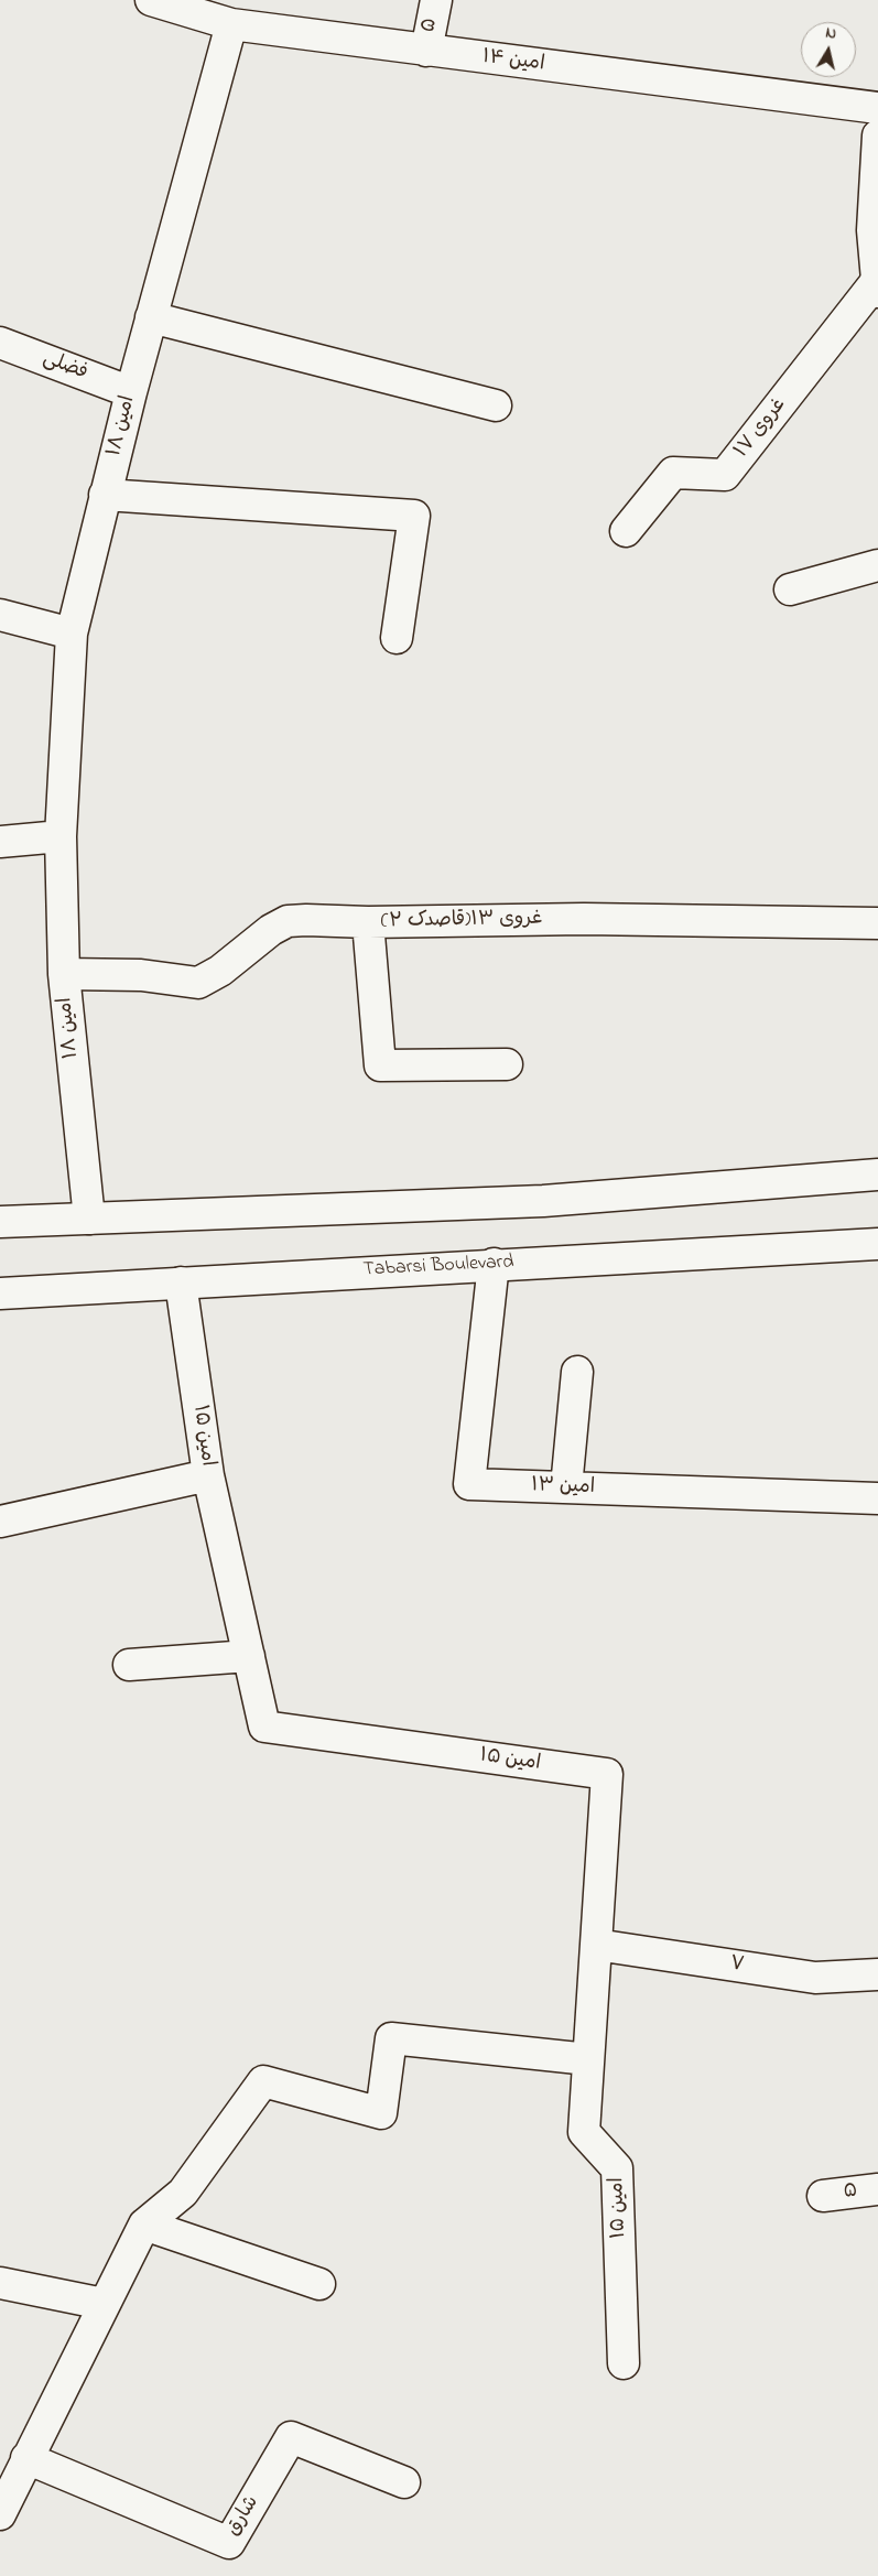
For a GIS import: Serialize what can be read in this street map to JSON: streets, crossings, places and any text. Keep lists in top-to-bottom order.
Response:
{
  "streets": {
    "street": [
      "۵",
      "امین ۱۴",
      "فضلی",
      "امین ۱۸",
      "غروی ۱۷",
      "غروی ۱۳(قاصدک ۲)",
      "Tabarsi Boulevard",
      "امین ۱۵",
      "امین ۱۳",
      "۷",
      "شارق"
    ]
  },
  "crossings": [
    ["۵", "امین ۱۴"],
    ["امین ۱۴", "امین ۱۸"],
    ["فضلی", "امین ۱۸"],
    ["امین ۱۸", "غروی ۱۳(قاصدک ۲)"],
    ["Tabarsi Boulevard", "امین ۱۵"],
    ["Tabarsi Boulevard", "امین ۱۳"],
    ["امین ۱۵", "۷"]
  ],
  "north": "top"
}
